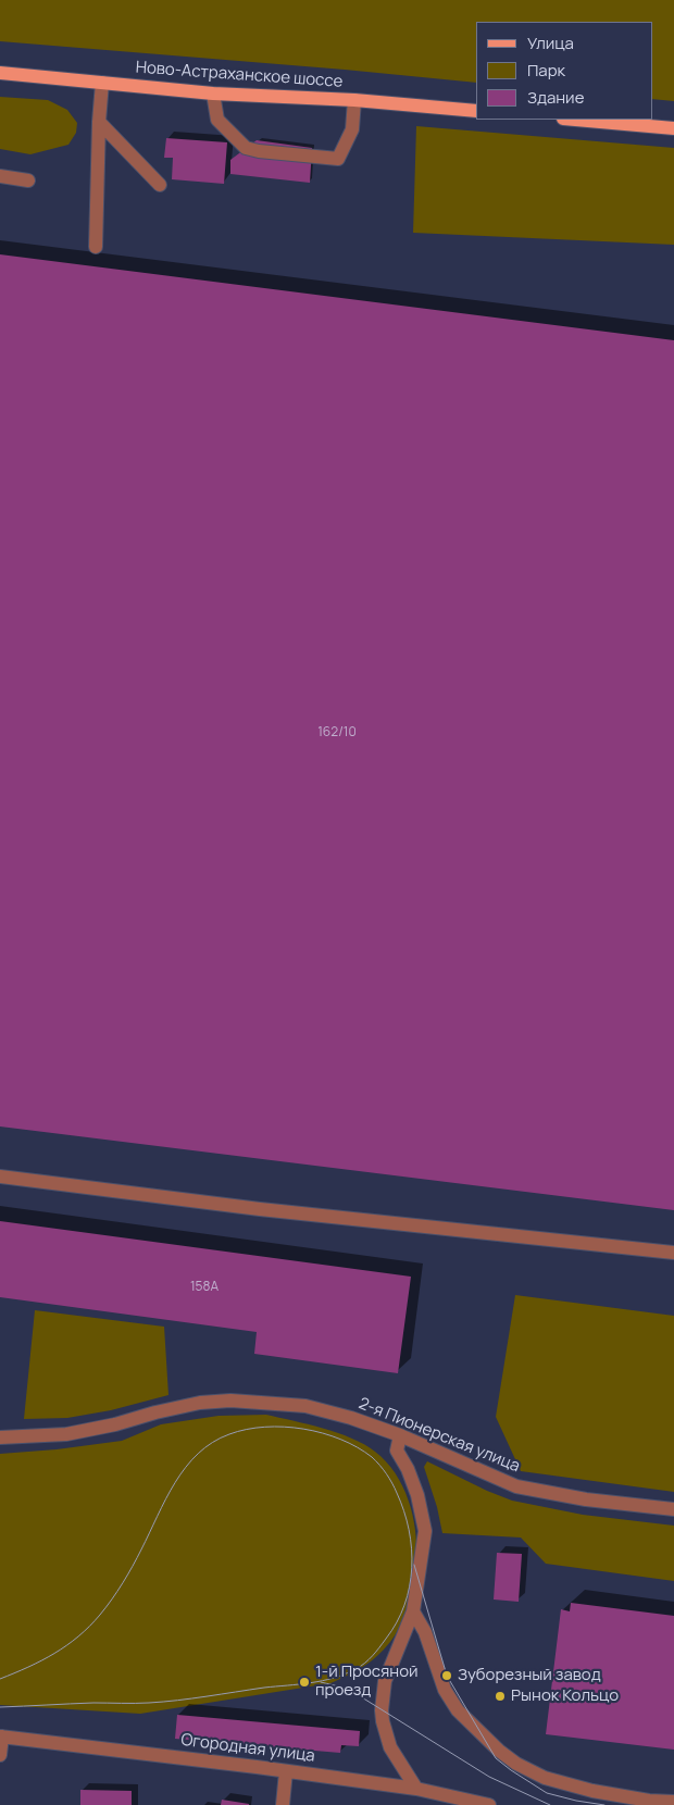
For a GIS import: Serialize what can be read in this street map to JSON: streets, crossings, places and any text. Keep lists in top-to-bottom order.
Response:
{
  "streets": {
    "main road": ["Ново-Астраханское шоссе"],
    "street": ["2-я Пионерская улица", "Огородная улица"]
  },
  "places": ["Зуборезный завод", "1-й Просяной проезд", "Рынок Кольцо"],
  "house_numbers": ["162/10", "158А"],
  "legend": ["Улица", "Парк", "Здание"]
}
